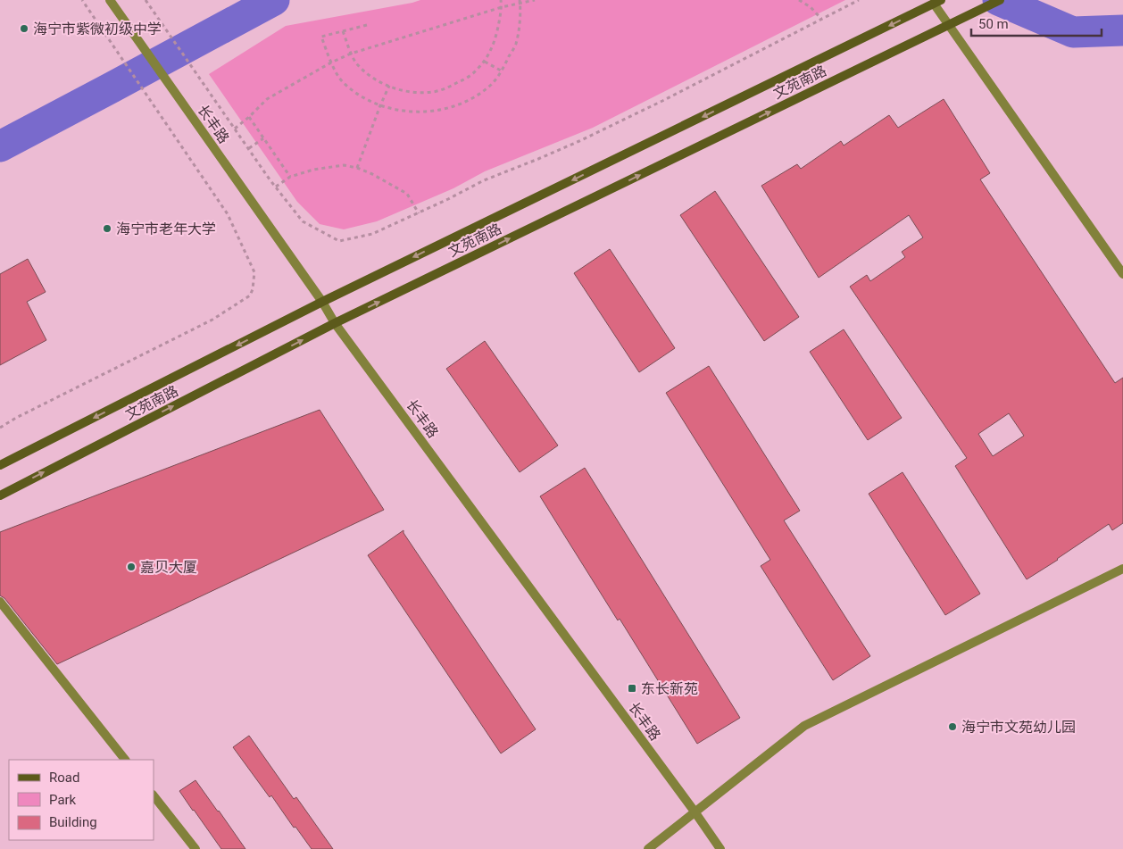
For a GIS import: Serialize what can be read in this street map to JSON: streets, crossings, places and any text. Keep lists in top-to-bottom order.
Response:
{
  "streets": {
    "main road": ["文苑南路"],
    "street": ["长丰路"]
  },
  "crossings": [
    ["文苑南路", "长丰路"]
  ],
  "places": {
    "other": [
      "海宁市紫微初级中学",
      "海宁市老年大学",
      "嘉贝大厦",
      "海宁市文苑幼儿园"
    ],
    "transit": ["东长新苑"]
  },
  "legend": ["Road", "Park", "Building"],
  "scale_bar": "50 m"
}
